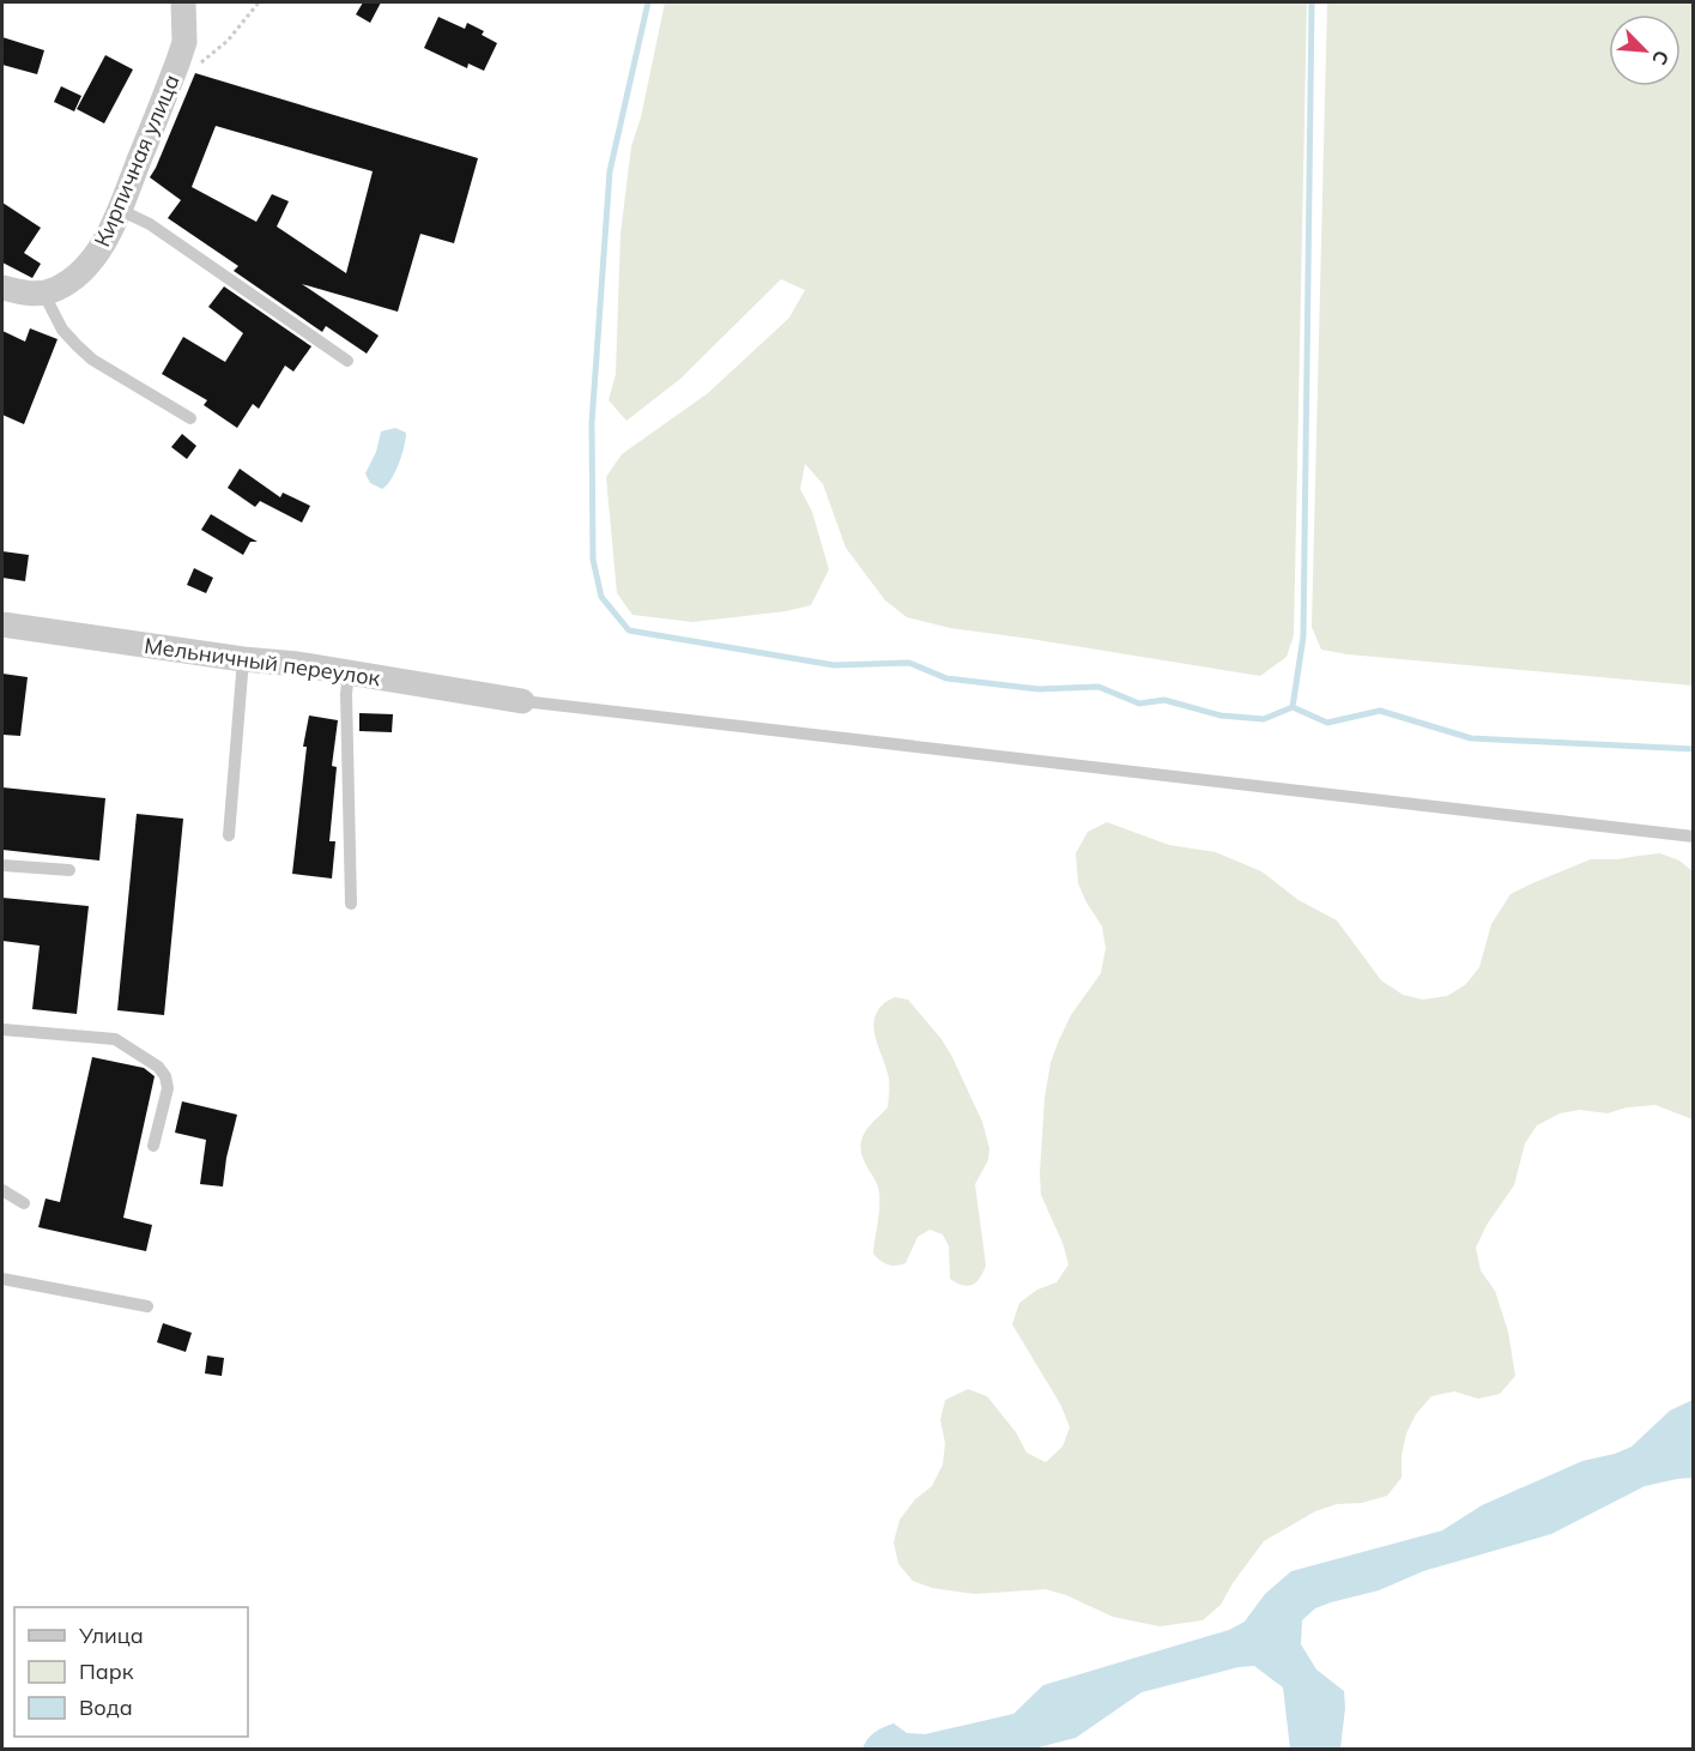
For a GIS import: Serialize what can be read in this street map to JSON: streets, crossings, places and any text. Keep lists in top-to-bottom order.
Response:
{
  "streets": {
    "street": ["Кирпичная улица", "Мельничный переулок"]
  },
  "legend": ["Улица", "Парк", "Вода"],
  "north": "bottom right"
}
